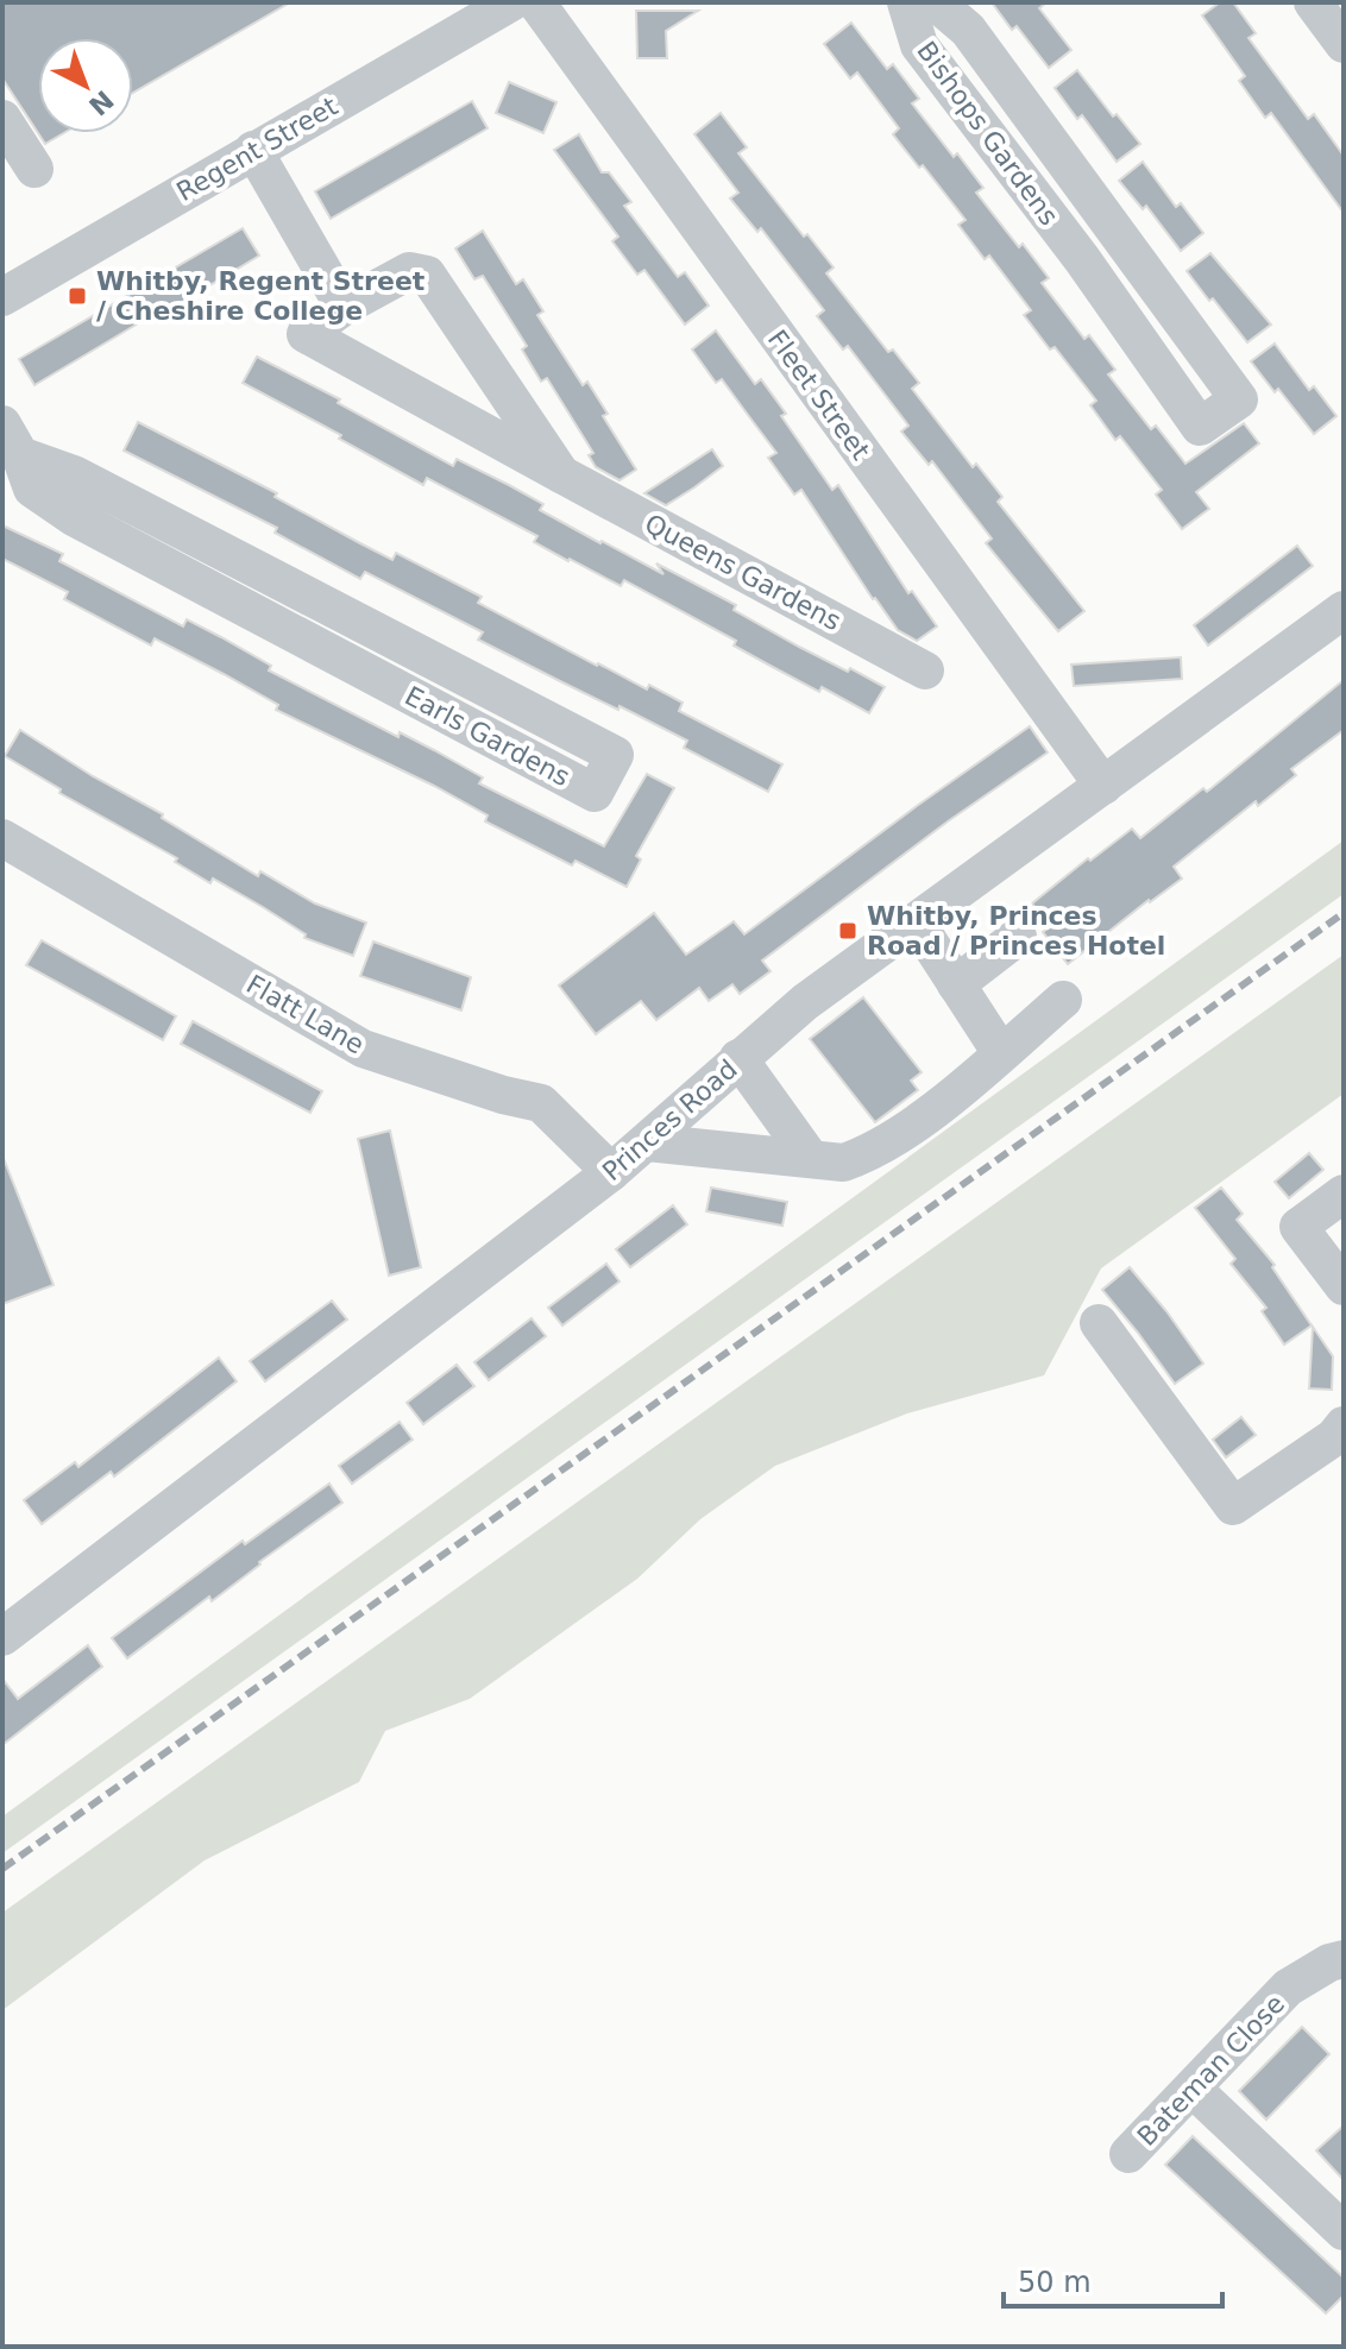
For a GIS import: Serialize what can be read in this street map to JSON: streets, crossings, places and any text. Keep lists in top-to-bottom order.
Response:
{
  "streets": {
    "street": [
      "Bishops Gardens",
      "Regent Street",
      "Fleet Street",
      "Queens Gardens",
      "Earls Gardens",
      "Flatt Lane",
      "Princes Road",
      "Bateman Close"
    ]
  },
  "crossings": [
    ["Fleet Street", "Princes Road"],
    ["Flatt Lane", "Princes Road"]
  ],
  "places": {
    "transit": ["Whitby, Regent Street / Cheshire College", "Whitby, Princes Road / Princes Hotel"]
  },
  "scale_bar": "50 m",
  "north": "bottom right"
}
